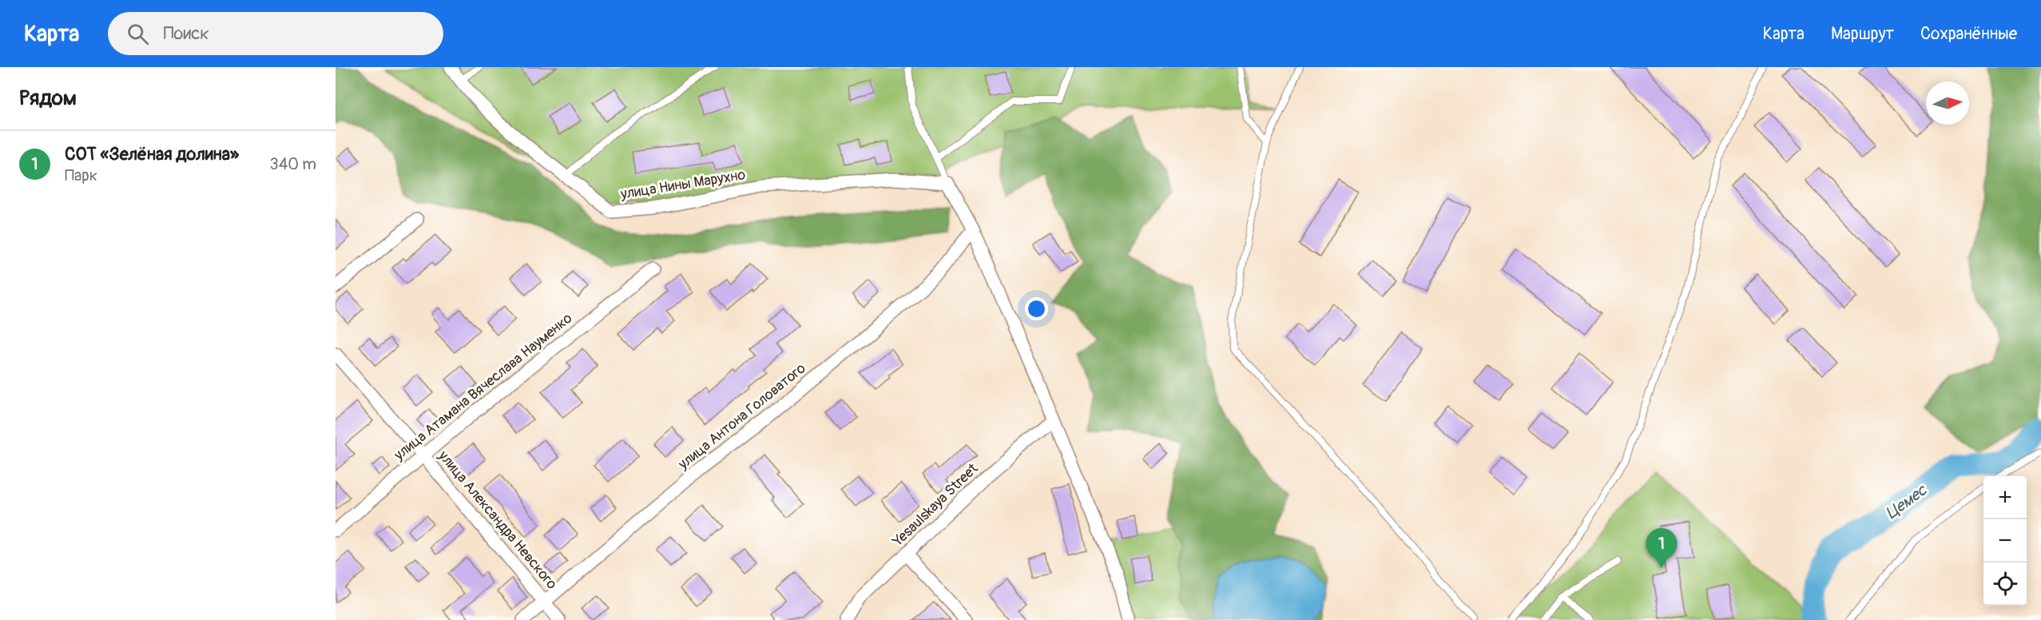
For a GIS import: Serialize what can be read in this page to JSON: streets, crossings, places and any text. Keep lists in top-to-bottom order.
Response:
{
  "streets": {
    "street": [
      "улица Нины Марухно",
      "улица Атамана Вячеслава Науменко",
      "улица Антона Головатого",
      "Yesaulskaya Street",
      "улица Александра Невского"
    ]
  },
  "crossings": [
    ["улица Атамана Вячеслава Науменко", "улица Александра Невского"],
    ["улица Антона Головатого", "улица Александра Невского"]
  ],
  "water": ["Цемес"],
  "north": "right",
  "page": {
    "header": "Карта",
    "search": "Поиск",
    "nav": ["Карта", "Маршрут", "Сохранённые"],
    "heading": "Рядом",
    "list": [
      {
        "mark": "1",
        "name": "СОТ «Зелёная долина»",
        "note": "Парк",
        "value": "340 m"
      }
    ],
    "map_buttons": ["+", "−"],
    "pins": "1"
  }
}
